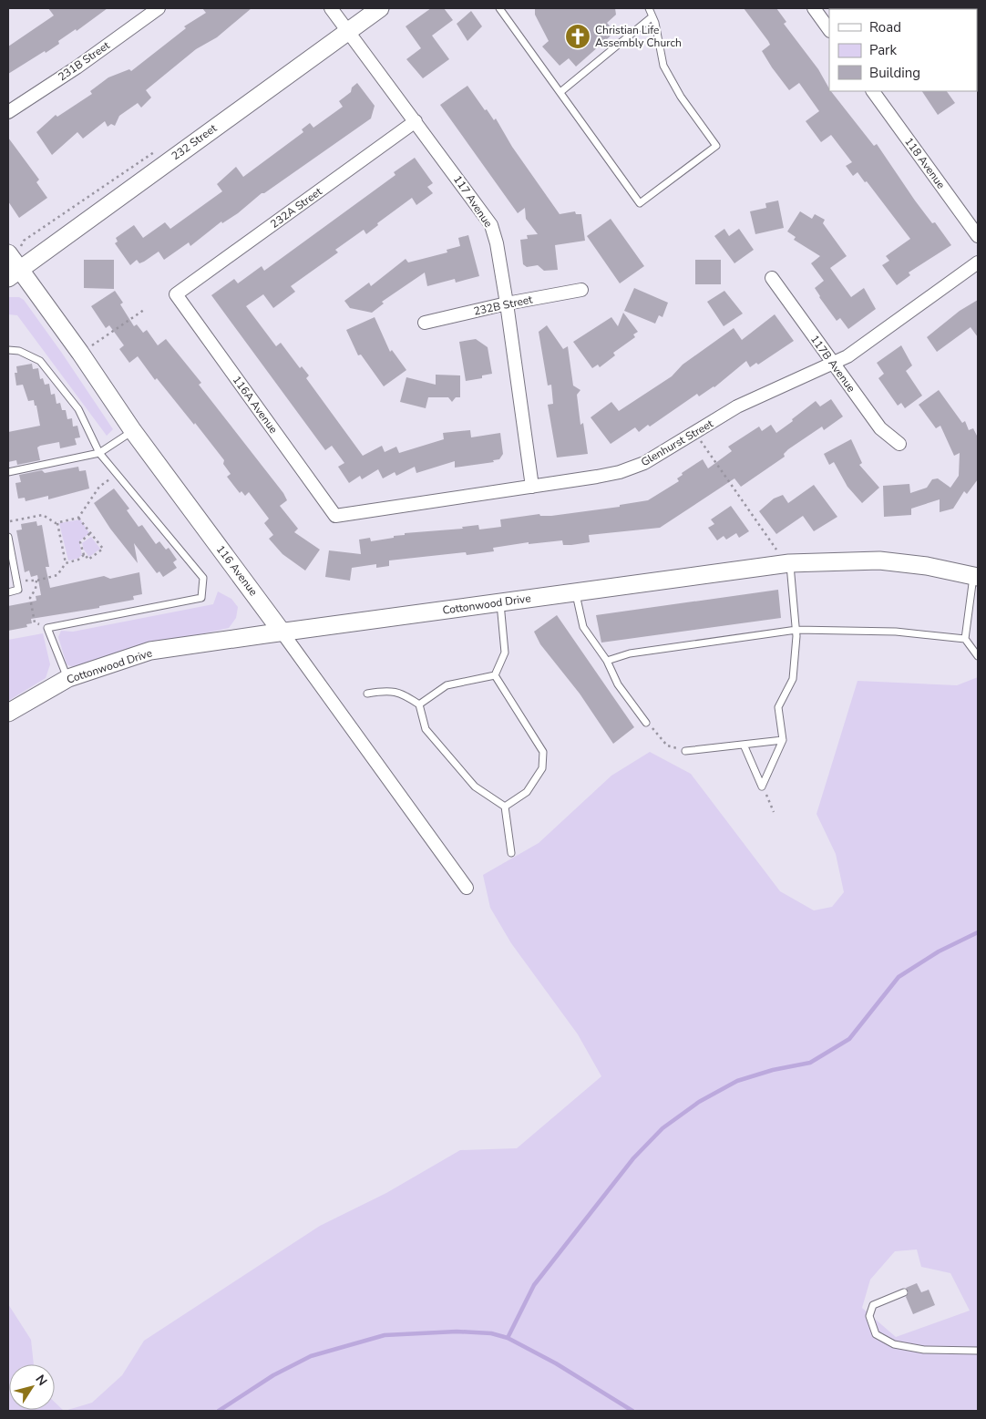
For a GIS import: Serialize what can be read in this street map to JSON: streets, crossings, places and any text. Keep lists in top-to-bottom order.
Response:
{
  "streets": {
    "street": [
      "231B Street",
      "232 Street",
      "118 Avenue",
      "117 Avenue",
      "232A Street",
      "232B Street",
      "117B Avenue",
      "116A Avenue",
      "Glenhurst Street",
      "116 Avenue",
      "Cottonwood Drive"
    ]
  },
  "crossings": [
    ["232 Street", "117 Avenue"],
    ["232 Street", "116 Avenue"],
    ["117 Avenue", "232A Street"],
    ["117 Avenue", "232B Street"],
    ["117 Avenue", "Glenhurst Street"],
    ["232A Street", "116A Avenue"],
    ["117B Avenue", "Glenhurst Street"],
    ["116A Avenue", "Glenhurst Street"],
    ["116 Avenue", "Cottonwood Drive"]
  ],
  "places": {
    "church": ["Christian Life Assembly Church"]
  },
  "legend": ["Road", "Park", "Building"],
  "north": "top right"
}
